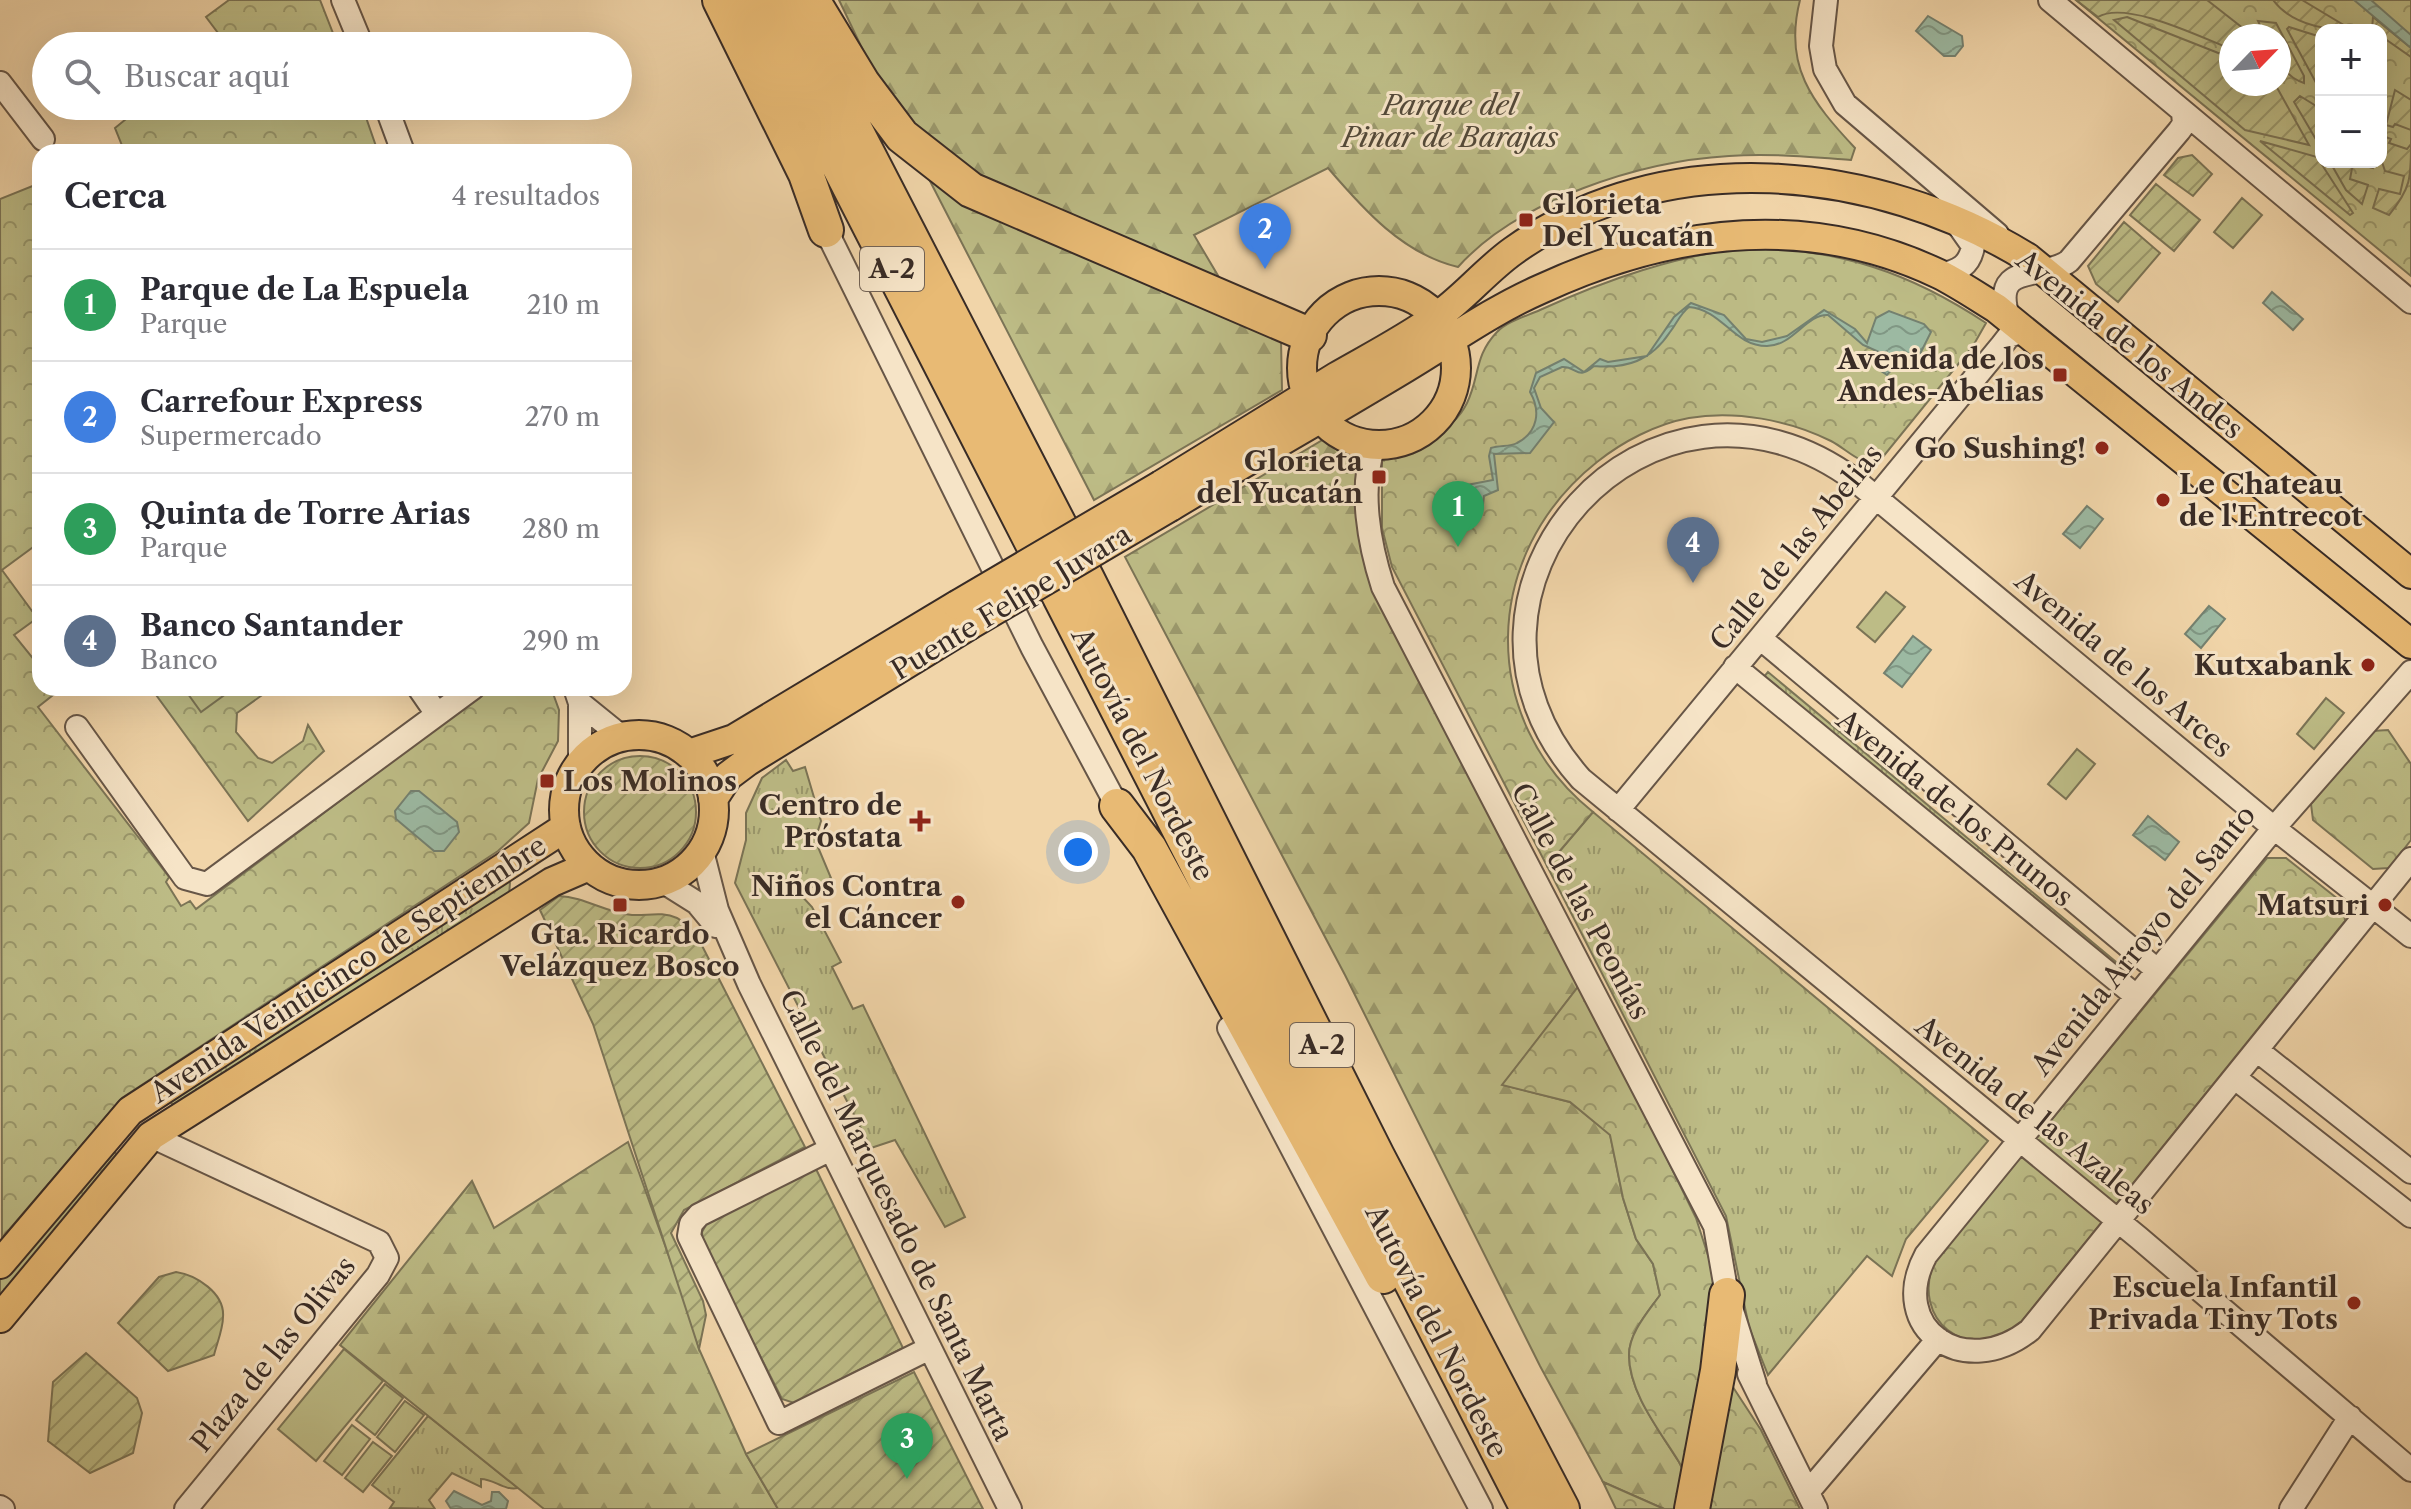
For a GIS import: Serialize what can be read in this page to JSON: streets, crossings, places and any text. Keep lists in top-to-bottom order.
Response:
{
  "streets": {
    "highway": ["A-2", "Autovía del Nordeste"],
    "main road": ["Avenida de los Andes", "Puente Felipe Juvara", "Avenida Veinticinco de Septiembre"],
    "street": [
      "Calle de las Abelias",
      "Avenida de los Arces",
      "Avenida de los Prunos",
      "Calle de las Peonías",
      "Avenida Arroyo del Santo",
      "Avenida de las Azaleas",
      "Calle del Marquesado de Santa Marta",
      "Plaza de las Olivas"
    ]
  },
  "crossings": [
    ["Avenida de los Andes", "Calle de las Abelias"],
    ["Calle de las Abelias", "Avenida de los Arces"],
    ["Calle de las Abelias", "Avenida de los Prunos"],
    ["Calle de las Abelias", "Avenida de las Azaleas"],
    ["Puente Felipe Juvara", "Avenida Veinticinco de Septiembre"],
    ["Puente Felipe Juvara", "Calle del Marquesado de Santa Marta"],
    ["Avenida de los Arces", "Avenida Arroyo del Santo"],
    ["Avenida de los Arces", "Avenida de las Azaleas"],
    ["Avenida de los Prunos", "Avenida Arroyo del Santo"],
    ["Avenida Arroyo del Santo", "Avenida de las Azaleas"],
    ["Avenida Veinticinco de Septiembre", "Calle del Marquesado de Santa Marta"],
    ["Avenida Veinticinco de Septiembre", "Plaza de las Olivas"]
  ],
  "parks": ["Parque del Pinar de Barajas"],
  "places": {
    "transit": [
      "Glorieta Del Yucatán",
      "Avenida de los Andes-Abelias",
      "Glorieta del Yucatán",
      "Los Molinos",
      "Gta. Ricardo Velázquez Bosco"
    ],
    "other": [
      "Go Sushing!",
      "Le Chateau de l'Entrecot",
      "Kutxabank",
      "Niños Contra el Cáncer",
      "Matsuri",
      "Escuela Infantil Privada Tiny Tots"
    ],
    "health": ["Centro de Próstata"]
  },
  "north": "top right",
  "page": {
    "map_buttons": ["+", "−"],
    "search": "Buscar aquí",
    "heading": ["Cerca", "4 resultados"],
    "pins": [
      "2",
      "1",
      "4",
      "3"
    ],
    "list": [
      {
        "mark": "1",
        "name": "Parque de La Espuela",
        "note": "Parque",
        "value": "210 m"
      },
      {
        "mark": "2",
        "name": "Carrefour Express",
        "note": "Supermercado",
        "value": "270 m"
      },
      {
        "mark": "3",
        "name": "Quinta de Torre Arias",
        "note": "Parque",
        "value": "280 m"
      },
      {
        "mark": "4",
        "name": "Banco Santander",
        "note": "Banco",
        "value": "290 m"
      }
    ]
  }
}
